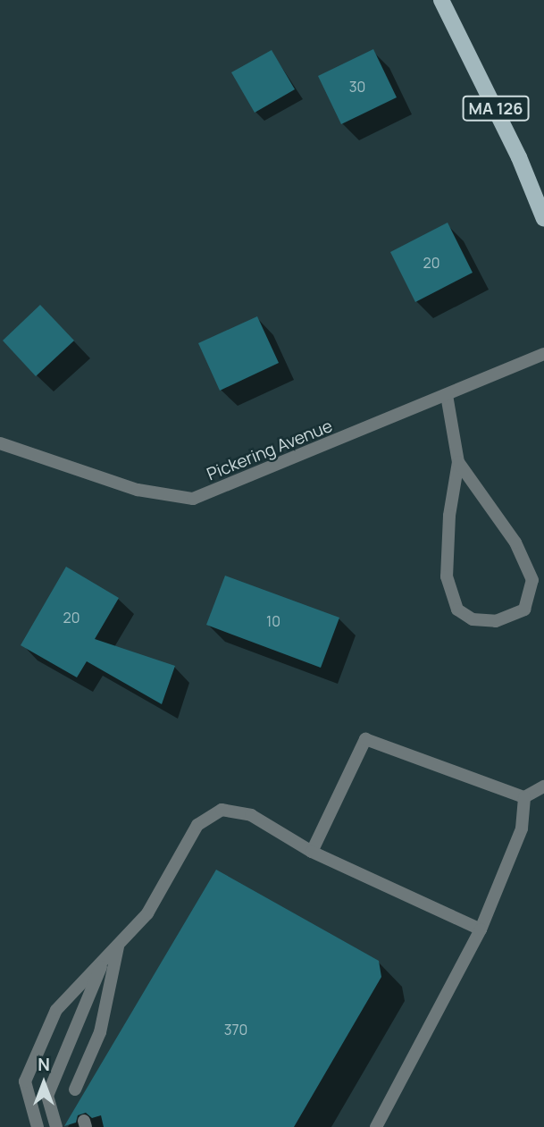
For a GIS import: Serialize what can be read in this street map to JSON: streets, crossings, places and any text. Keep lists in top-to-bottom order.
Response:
{
  "streets": {
    "main road": ["MA 126"],
    "street": ["Pickering Avenue"]
  },
  "house_numbers": [
    "30",
    "20",
    "20",
    "10",
    "370"
  ],
  "north": "top"
}
